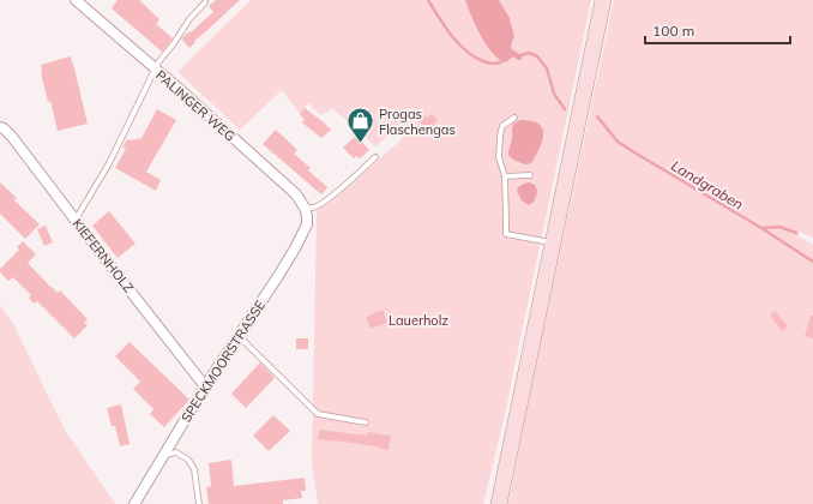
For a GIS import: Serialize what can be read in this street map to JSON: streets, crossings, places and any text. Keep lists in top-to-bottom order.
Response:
{
  "streets": {
    "street": ["PALINGER WEG", "KIEFERNHOLZ", "SPECKMOORSTRASSE"]
  },
  "crossings": [
    ["PALINGER WEG", "SPECKMOORSTRASSE"],
    ["KIEFERNHOLZ", "SPECKMOORSTRASSE"]
  ],
  "water": ["Landgraben"],
  "parks": ["Lauerholz"],
  "places": {
    "shop": ["Progas Flaschengas"]
  },
  "scale_bar": "100 m"
}
